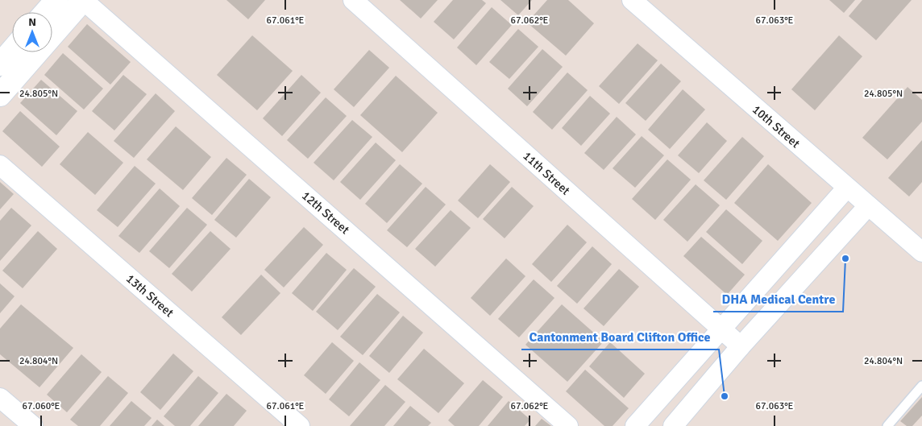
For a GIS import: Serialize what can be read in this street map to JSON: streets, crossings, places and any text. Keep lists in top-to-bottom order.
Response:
{
  "streets": {
    "street": [
      "10th Street",
      "11th Street",
      "12th Street",
      "13th Street"
    ]
  },
  "places": ["DHA Medical Centre", "Cantonment Board Clifton Office"],
  "north": "top",
  "coordinates": [
    "67.061°E",
    "67.062°E",
    "67.063°E",
    "24.805°N",
    "24.804°N",
    "67.060°E"
  ]
}
